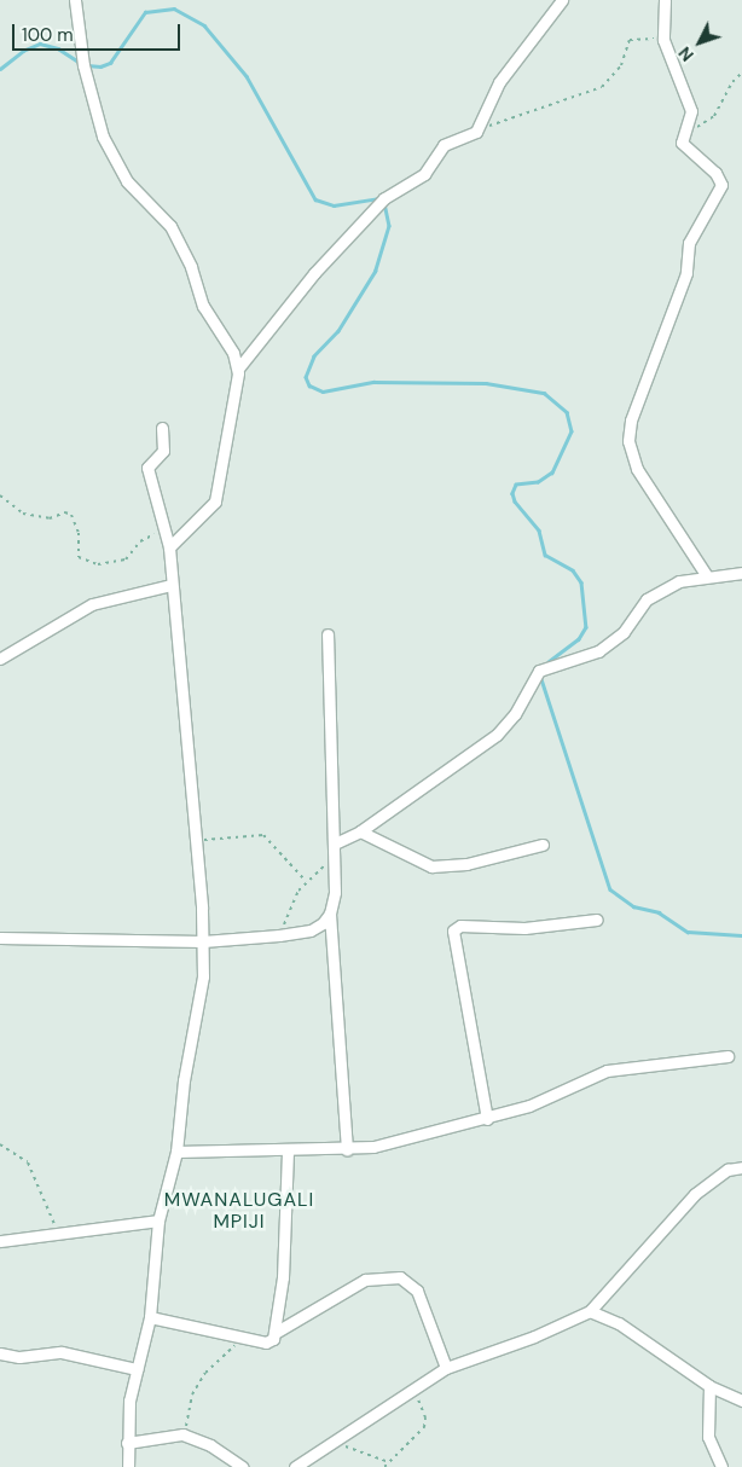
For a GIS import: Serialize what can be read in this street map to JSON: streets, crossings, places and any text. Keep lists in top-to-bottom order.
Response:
{
  "districts": ["MWANALUGALI MPIJI"],
  "scale_bar": "100 m",
  "north": "bottom left"
}
